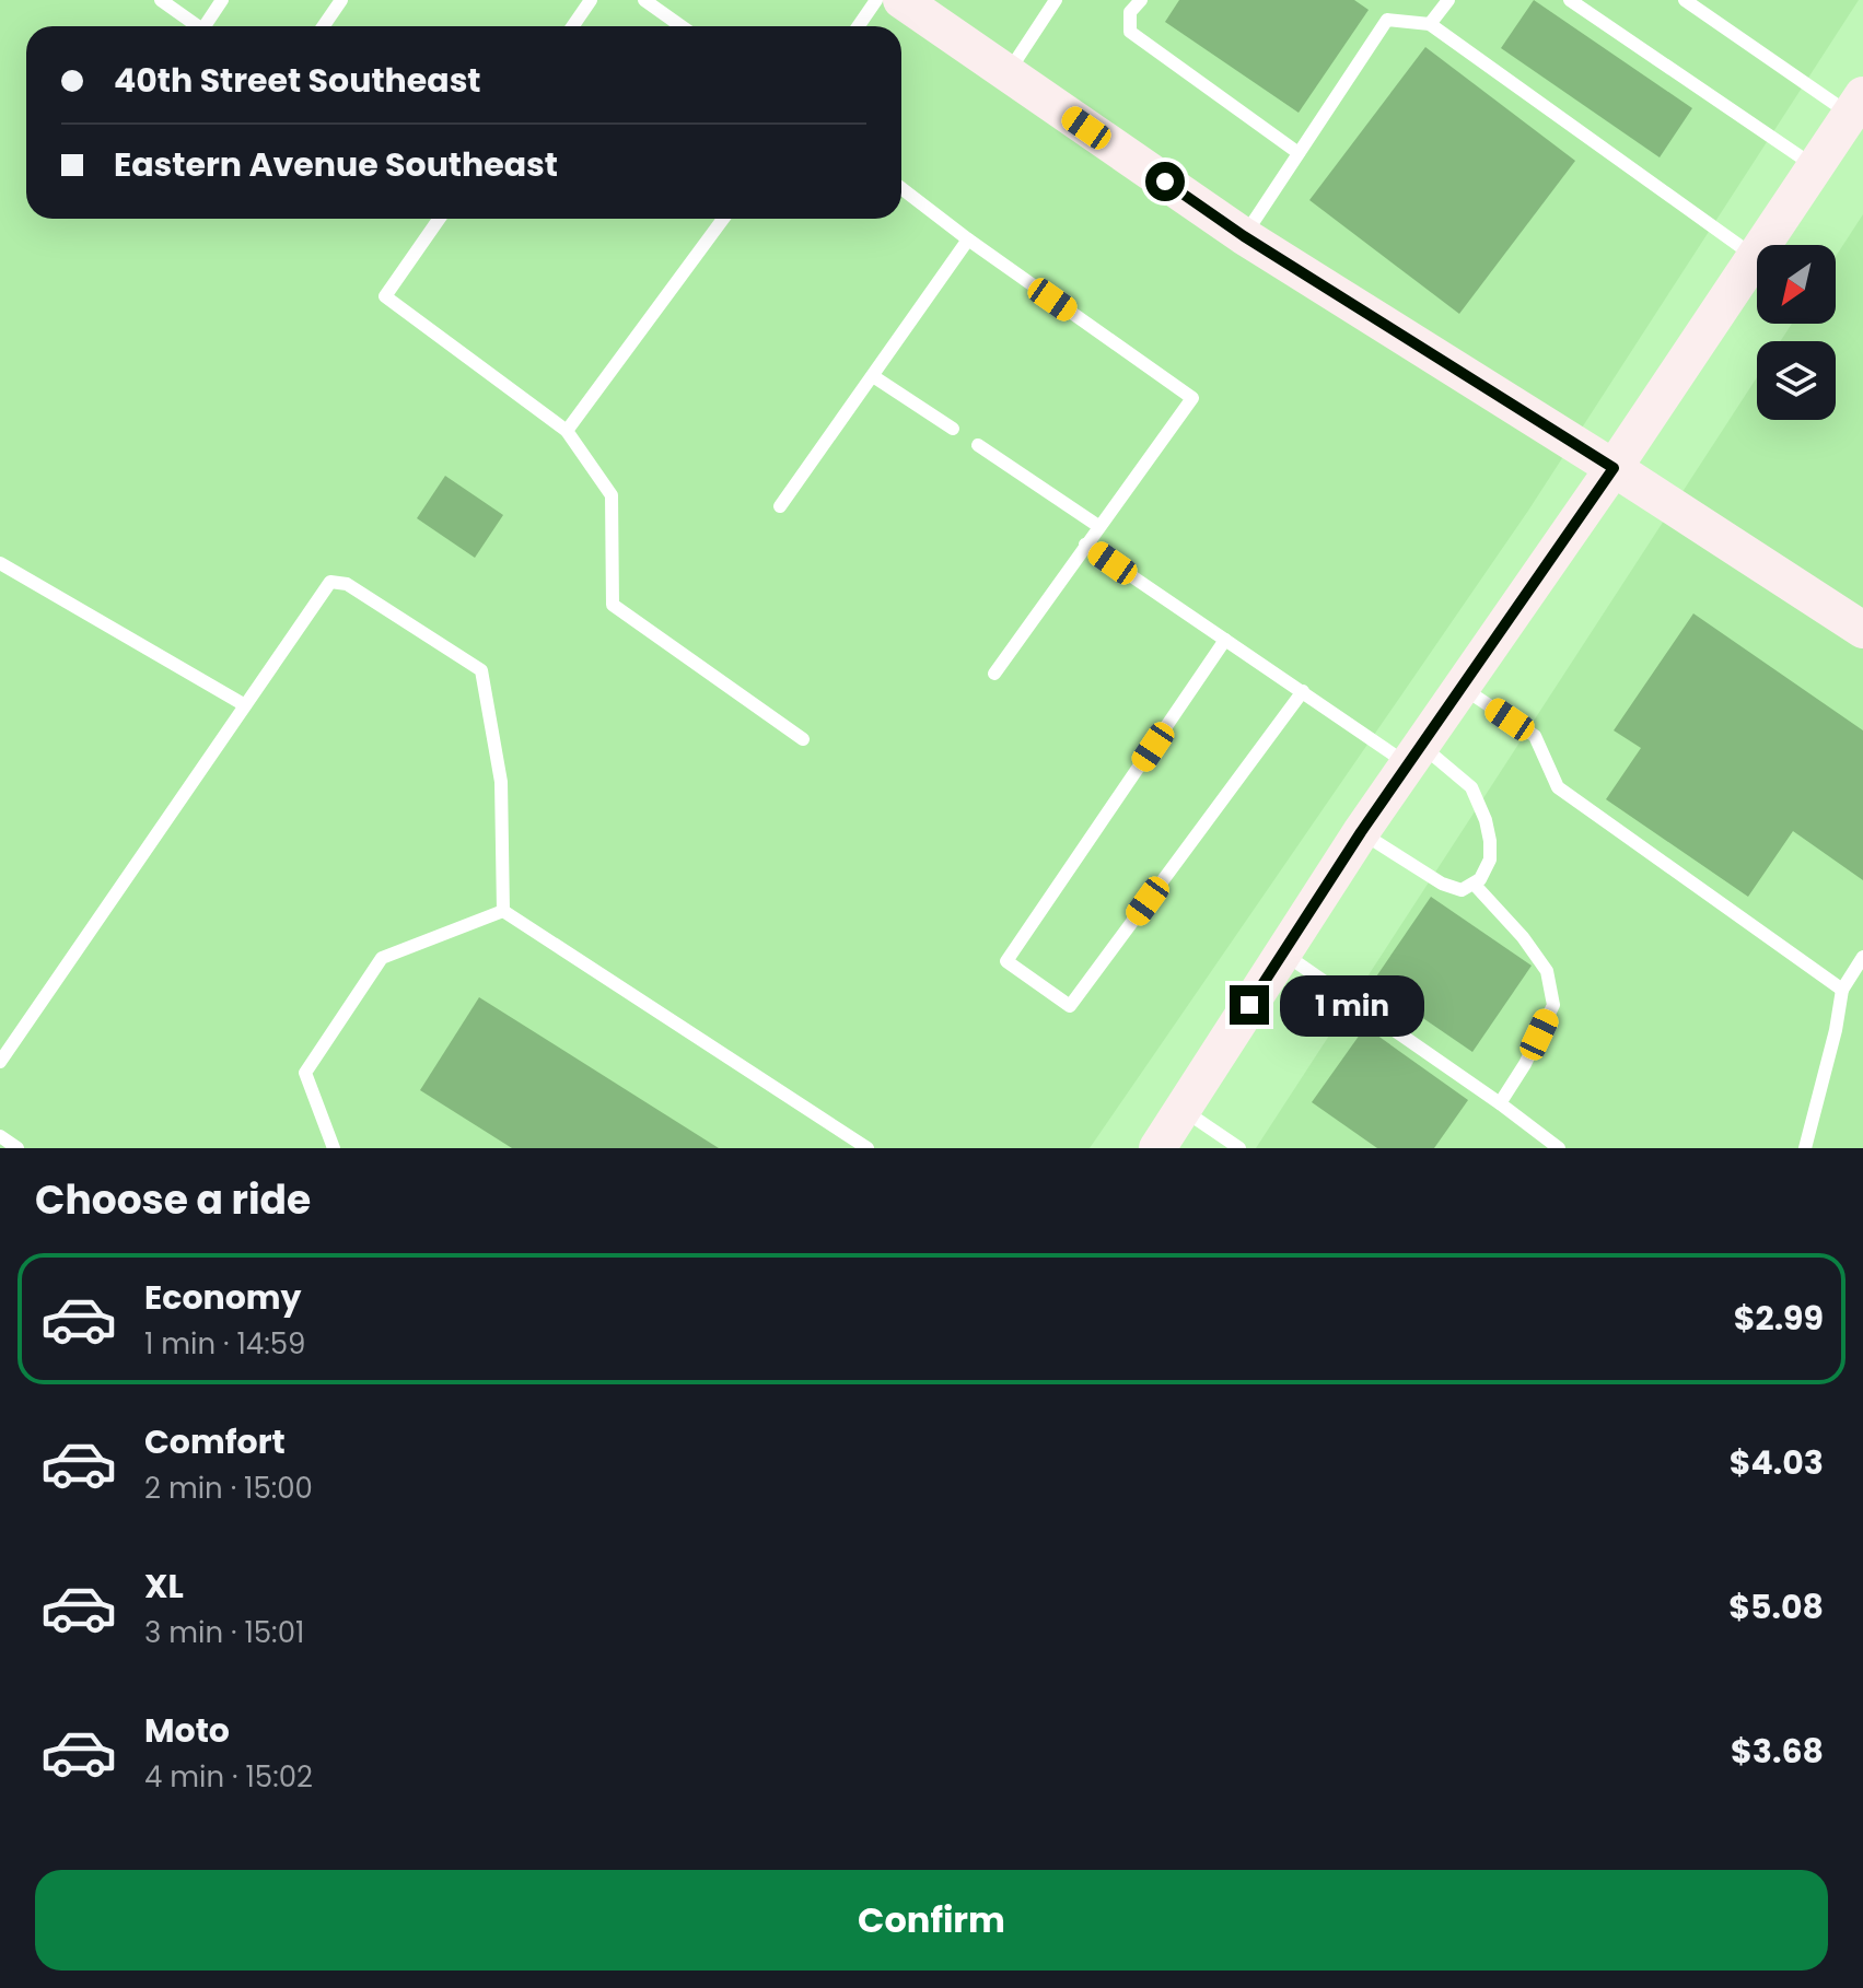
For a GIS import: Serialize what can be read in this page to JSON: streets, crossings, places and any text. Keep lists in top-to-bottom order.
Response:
{
  "north": "bottom left",
  "page": {
    "banner": ["40th Street Southeast", "Eastern Avenue Southeast"],
    "bubble": "1 min",
    "heading": "Choose a ride",
    "list": [
      {
        "name": "Economy",
        "note": "1 min · 14:59",
        "value": "$2.99"
      },
      {
        "name": "Comfort",
        "note": "2 min · 15:00",
        "value": "$4.03"
      },
      {
        "name": "XL",
        "note": "3 min · 15:01",
        "value": "$5.08"
      },
      {
        "name": "Moto",
        "note": "4 min · 15:02",
        "value": "$3.68"
      }
    ],
    "buttons": "Confirm"
  }
}
